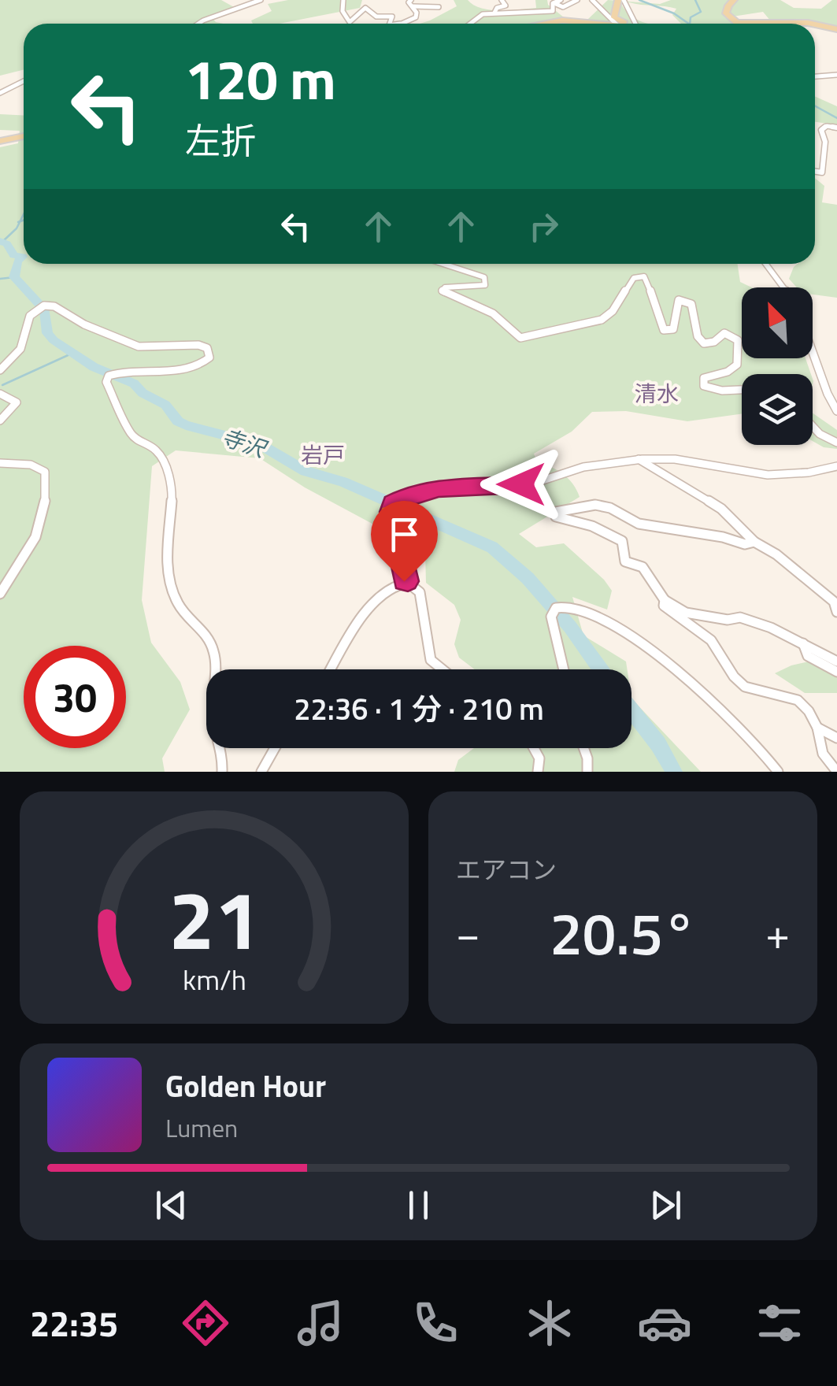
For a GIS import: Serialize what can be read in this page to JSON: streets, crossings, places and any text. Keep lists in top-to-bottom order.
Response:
{
  "districts": ["清水", "岩戸"],
  "water": ["寺沢"],
  "north": "top left",
  "page": {
    "turn": ["120 m", "左折"],
    "limit": "30",
    "trip": "22:36 · 1 分 · 210 m",
    "tile": "エアコン",
    "heat": ["−", "20.5°", "+"],
    "song": ["Golden Hour", "Lumen"],
    "tabs": "22:35",
    "gauge": ["21", "km/h"]
  }
}
